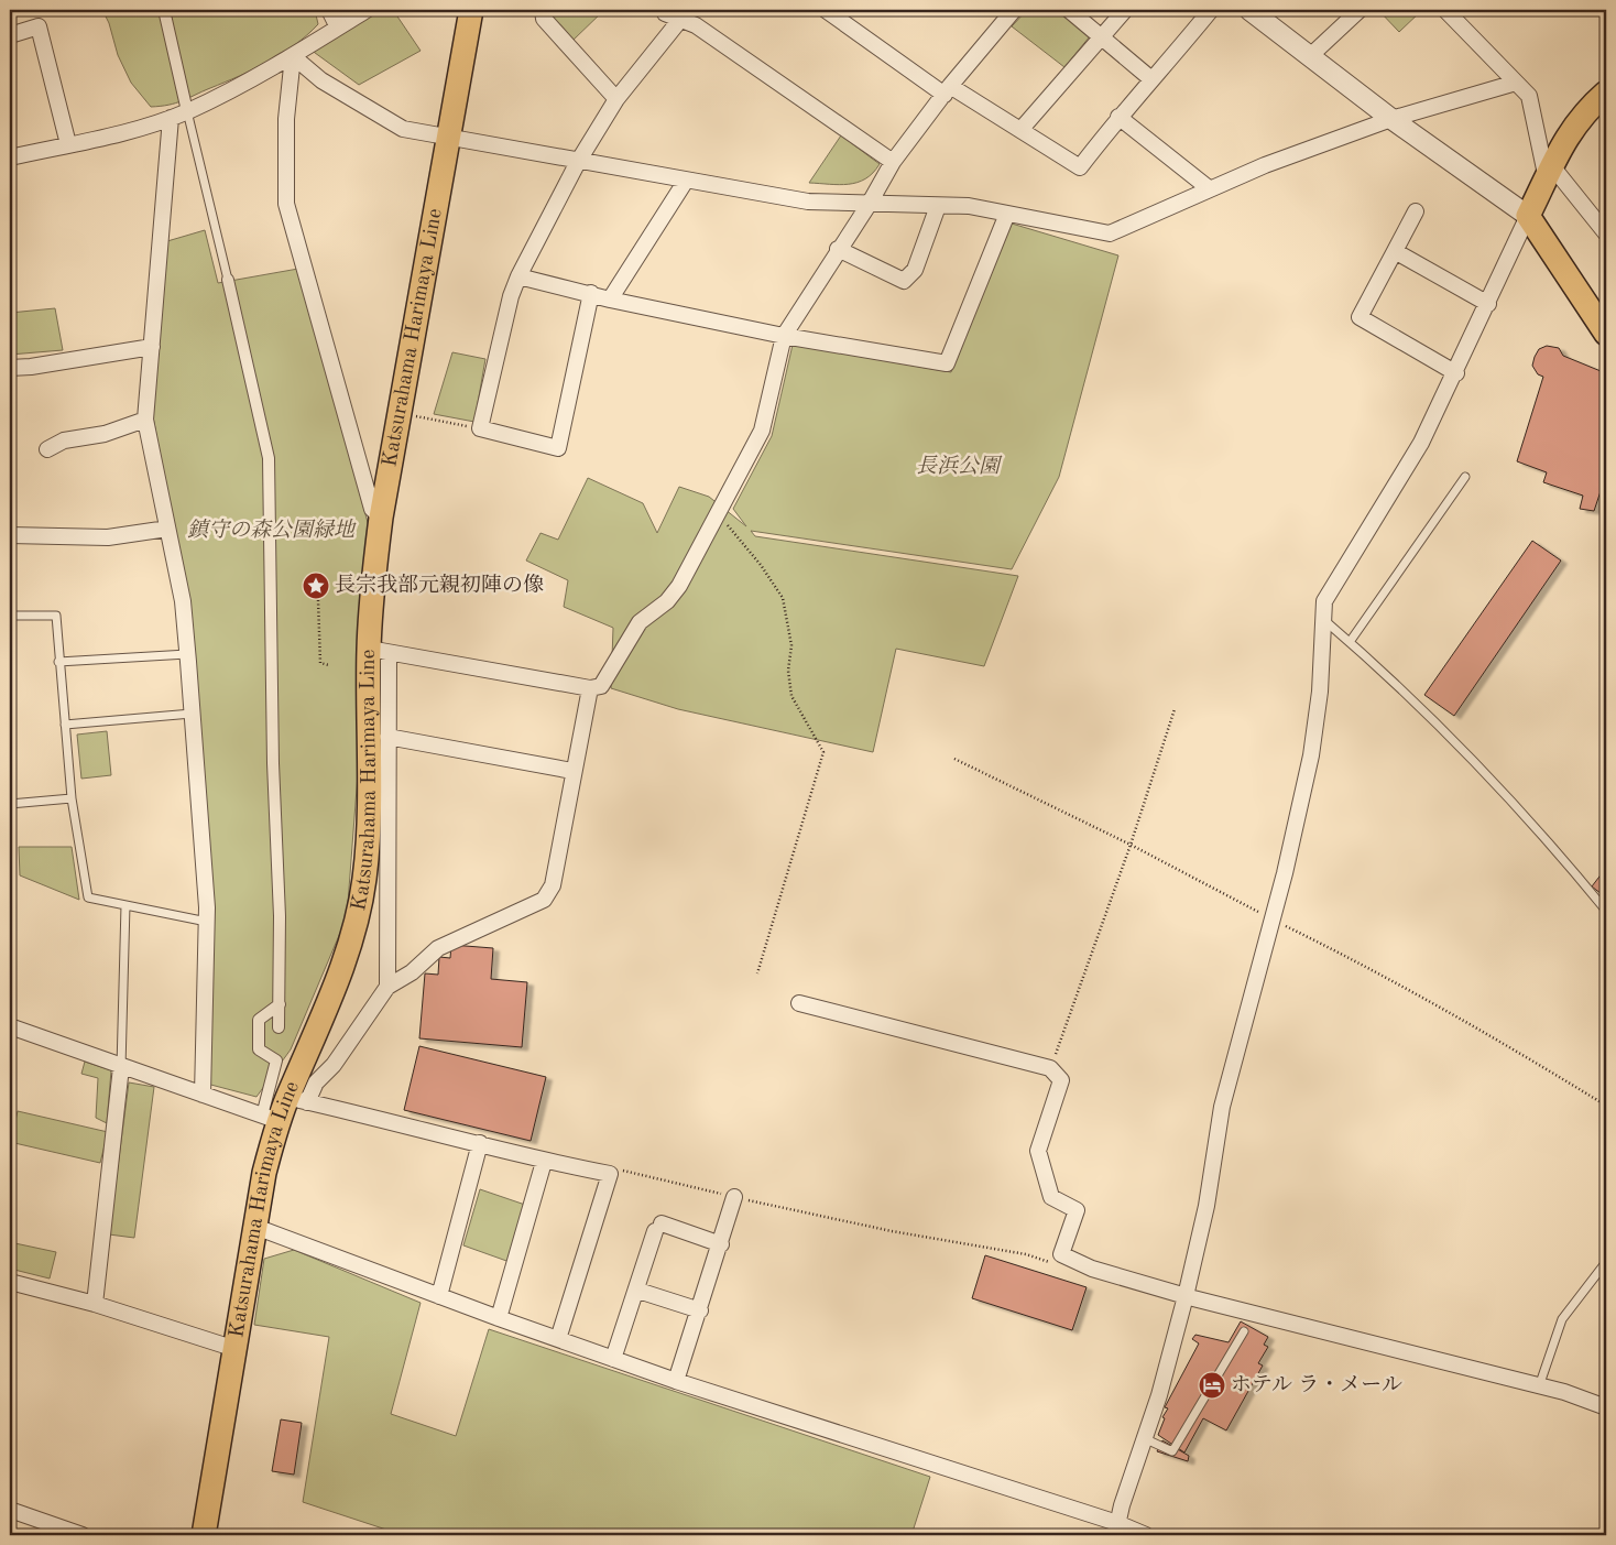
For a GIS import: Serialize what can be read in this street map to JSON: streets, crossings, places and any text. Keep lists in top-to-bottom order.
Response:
{
  "streets": {
    "main road": ["Katsurahama Harimaya Line"]
  },
  "parks": ["長浜公園", "鎮守の森公園緑地"],
  "places": {
    "place": ["長宗我部元親初陣の像"],
    "hotel": ["ホテル ラ・メール"]
  }
}
